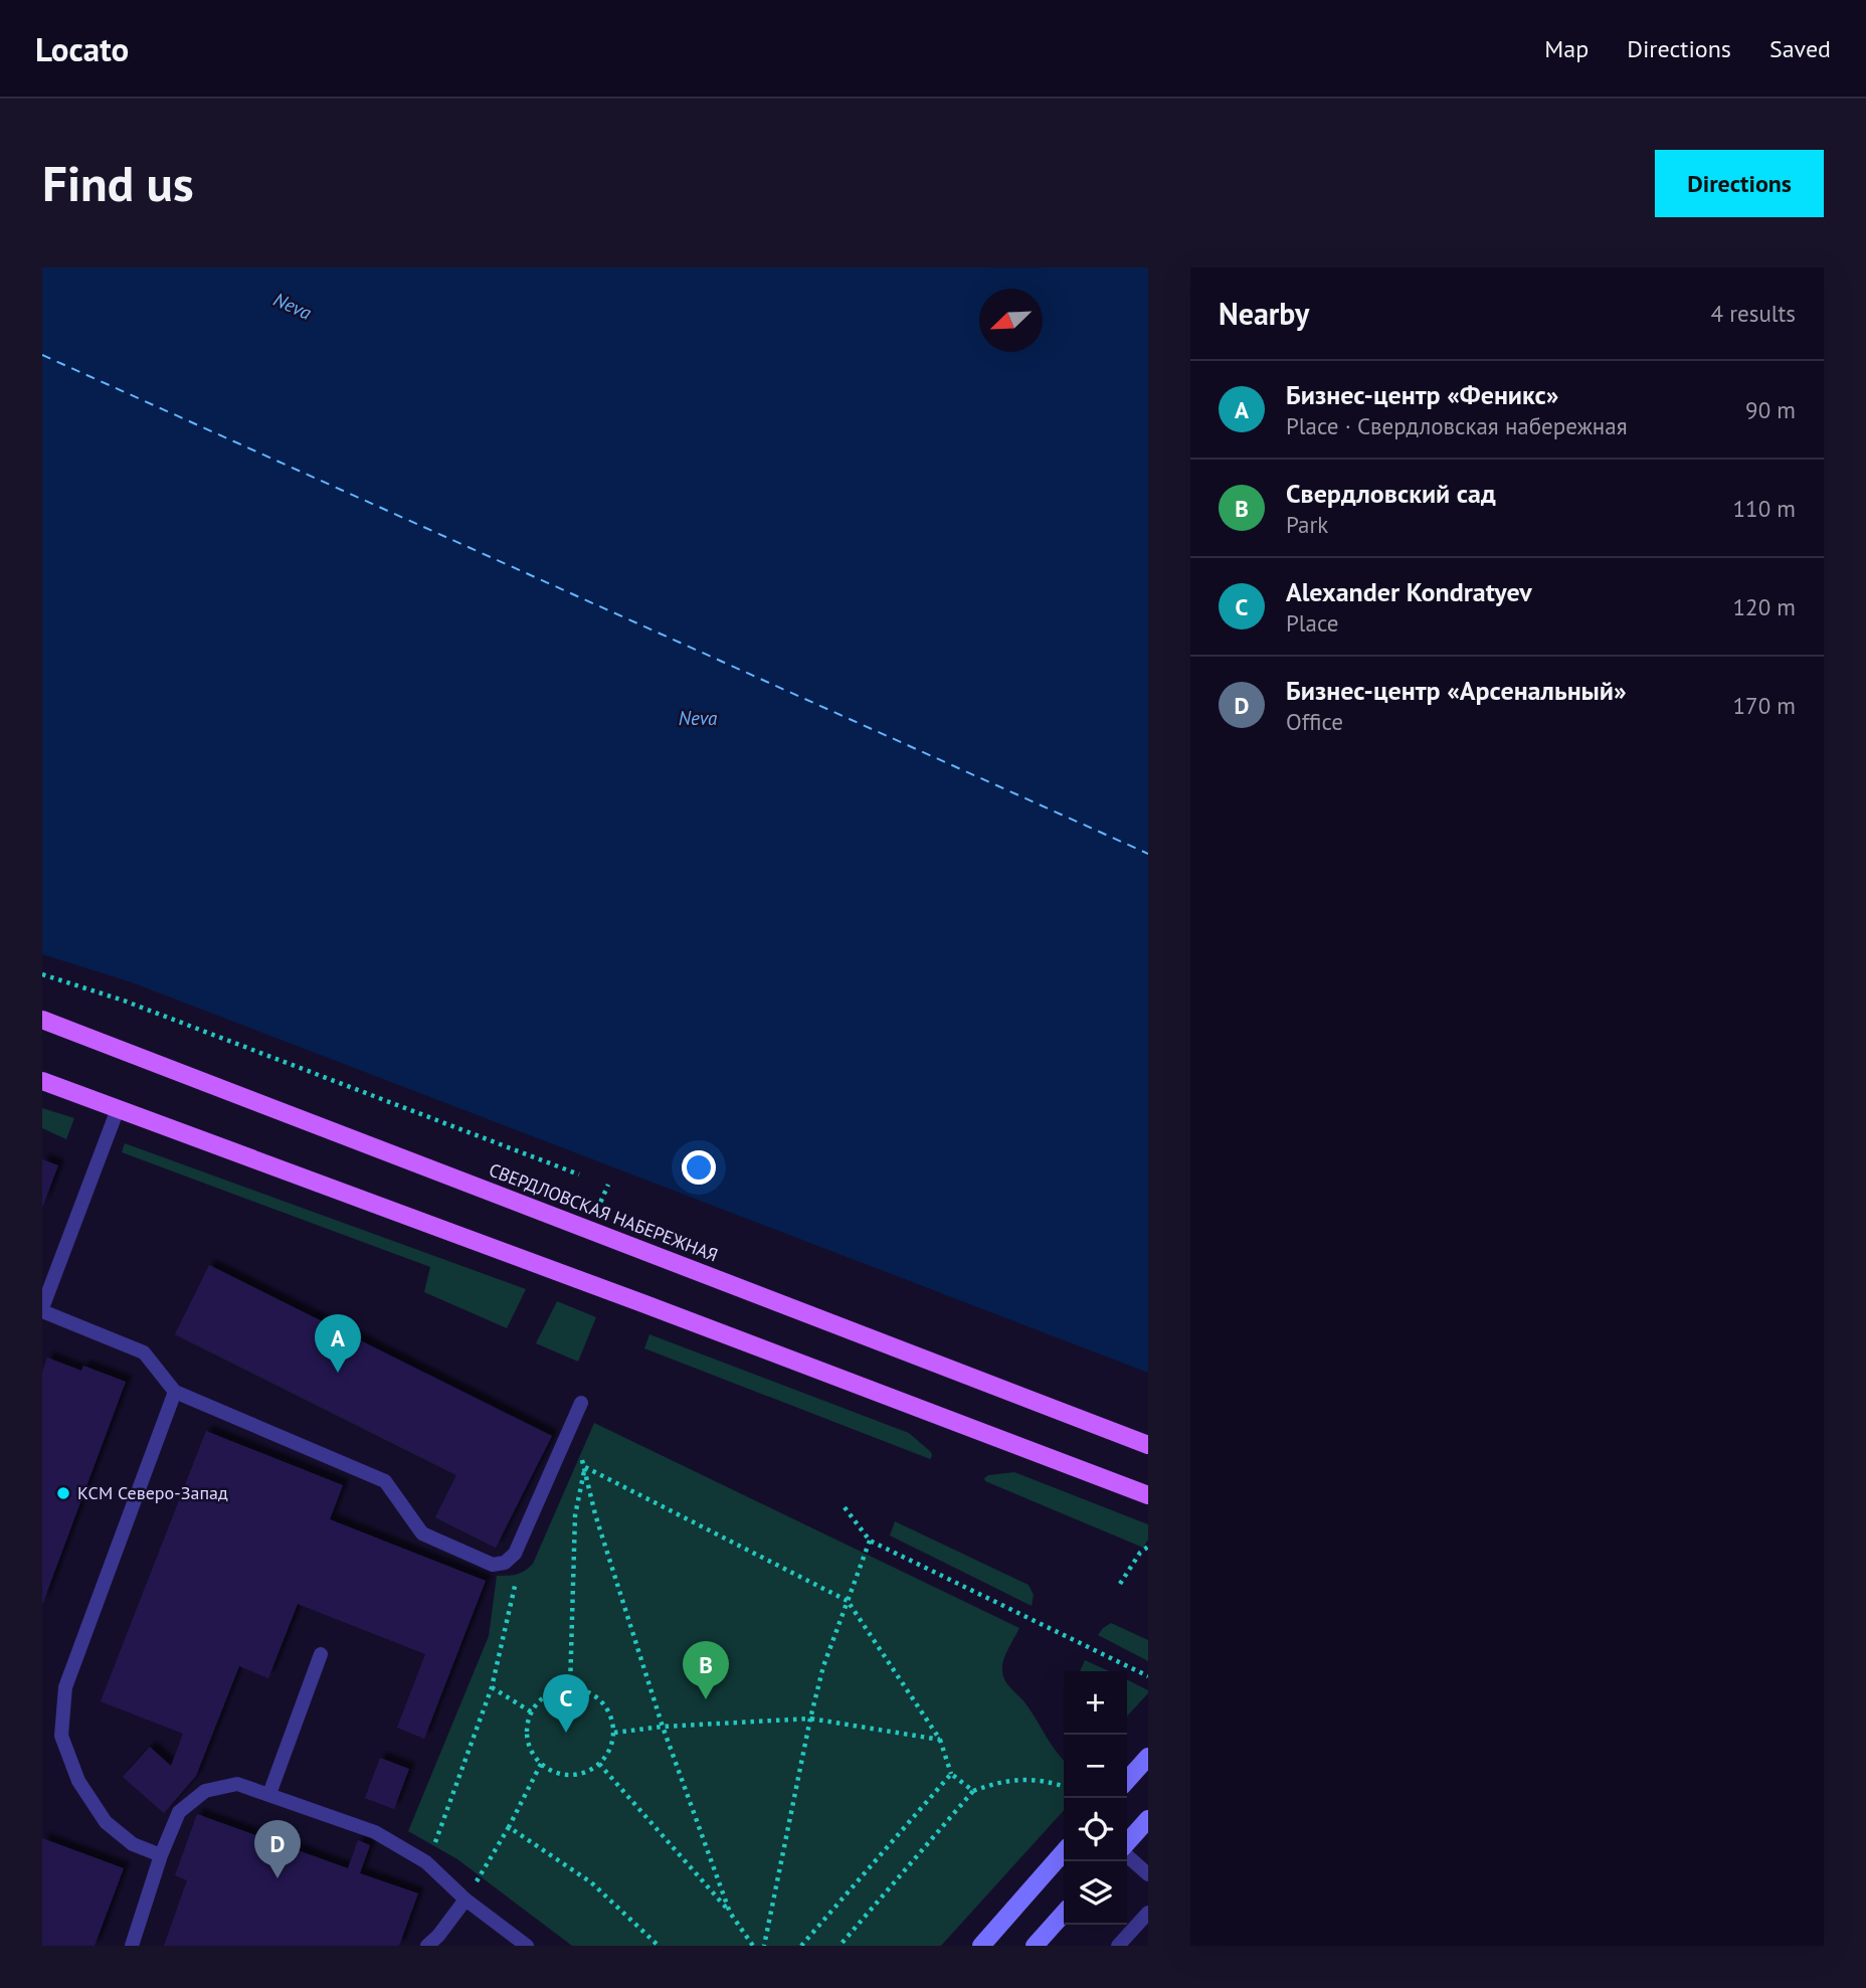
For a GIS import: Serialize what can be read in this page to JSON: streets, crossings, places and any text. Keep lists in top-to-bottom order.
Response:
{
  "streets": {
    "main road": ["СВЕРДЛОВСКАЯ НАБЕРЕЖНАЯ"]
  },
  "water": ["Neva"],
  "places": ["КСМ Северо-Запад"],
  "north": "bottom left",
  "page": {
    "header": "Locato",
    "nav": ["Map", "Directions", "Saved"],
    "buttons": "Directions",
    "title": "Find us",
    "heading": ["Nearby", "4 results"],
    "list": [
      {
        "mark": "A",
        "name": "Бизнес-центр «Феникс»",
        "note": "Place · Свердловская набережная",
        "value": "90 m"
      },
      {
        "mark": "B",
        "name": "Свердловский сад",
        "note": "Park",
        "value": "110 m"
      },
      {
        "mark": "C",
        "name": "Alexander Kondratyev",
        "note": "Place",
        "value": "120 m"
      },
      {
        "mark": "D",
        "name": "Бизнес-центр «Арсенальный»",
        "note": "Office",
        "value": "170 m"
      }
    ],
    "pins": [
      "A",
      "B",
      "C",
      "D"
    ],
    "map_buttons": ["+", "−"]
  }
}
